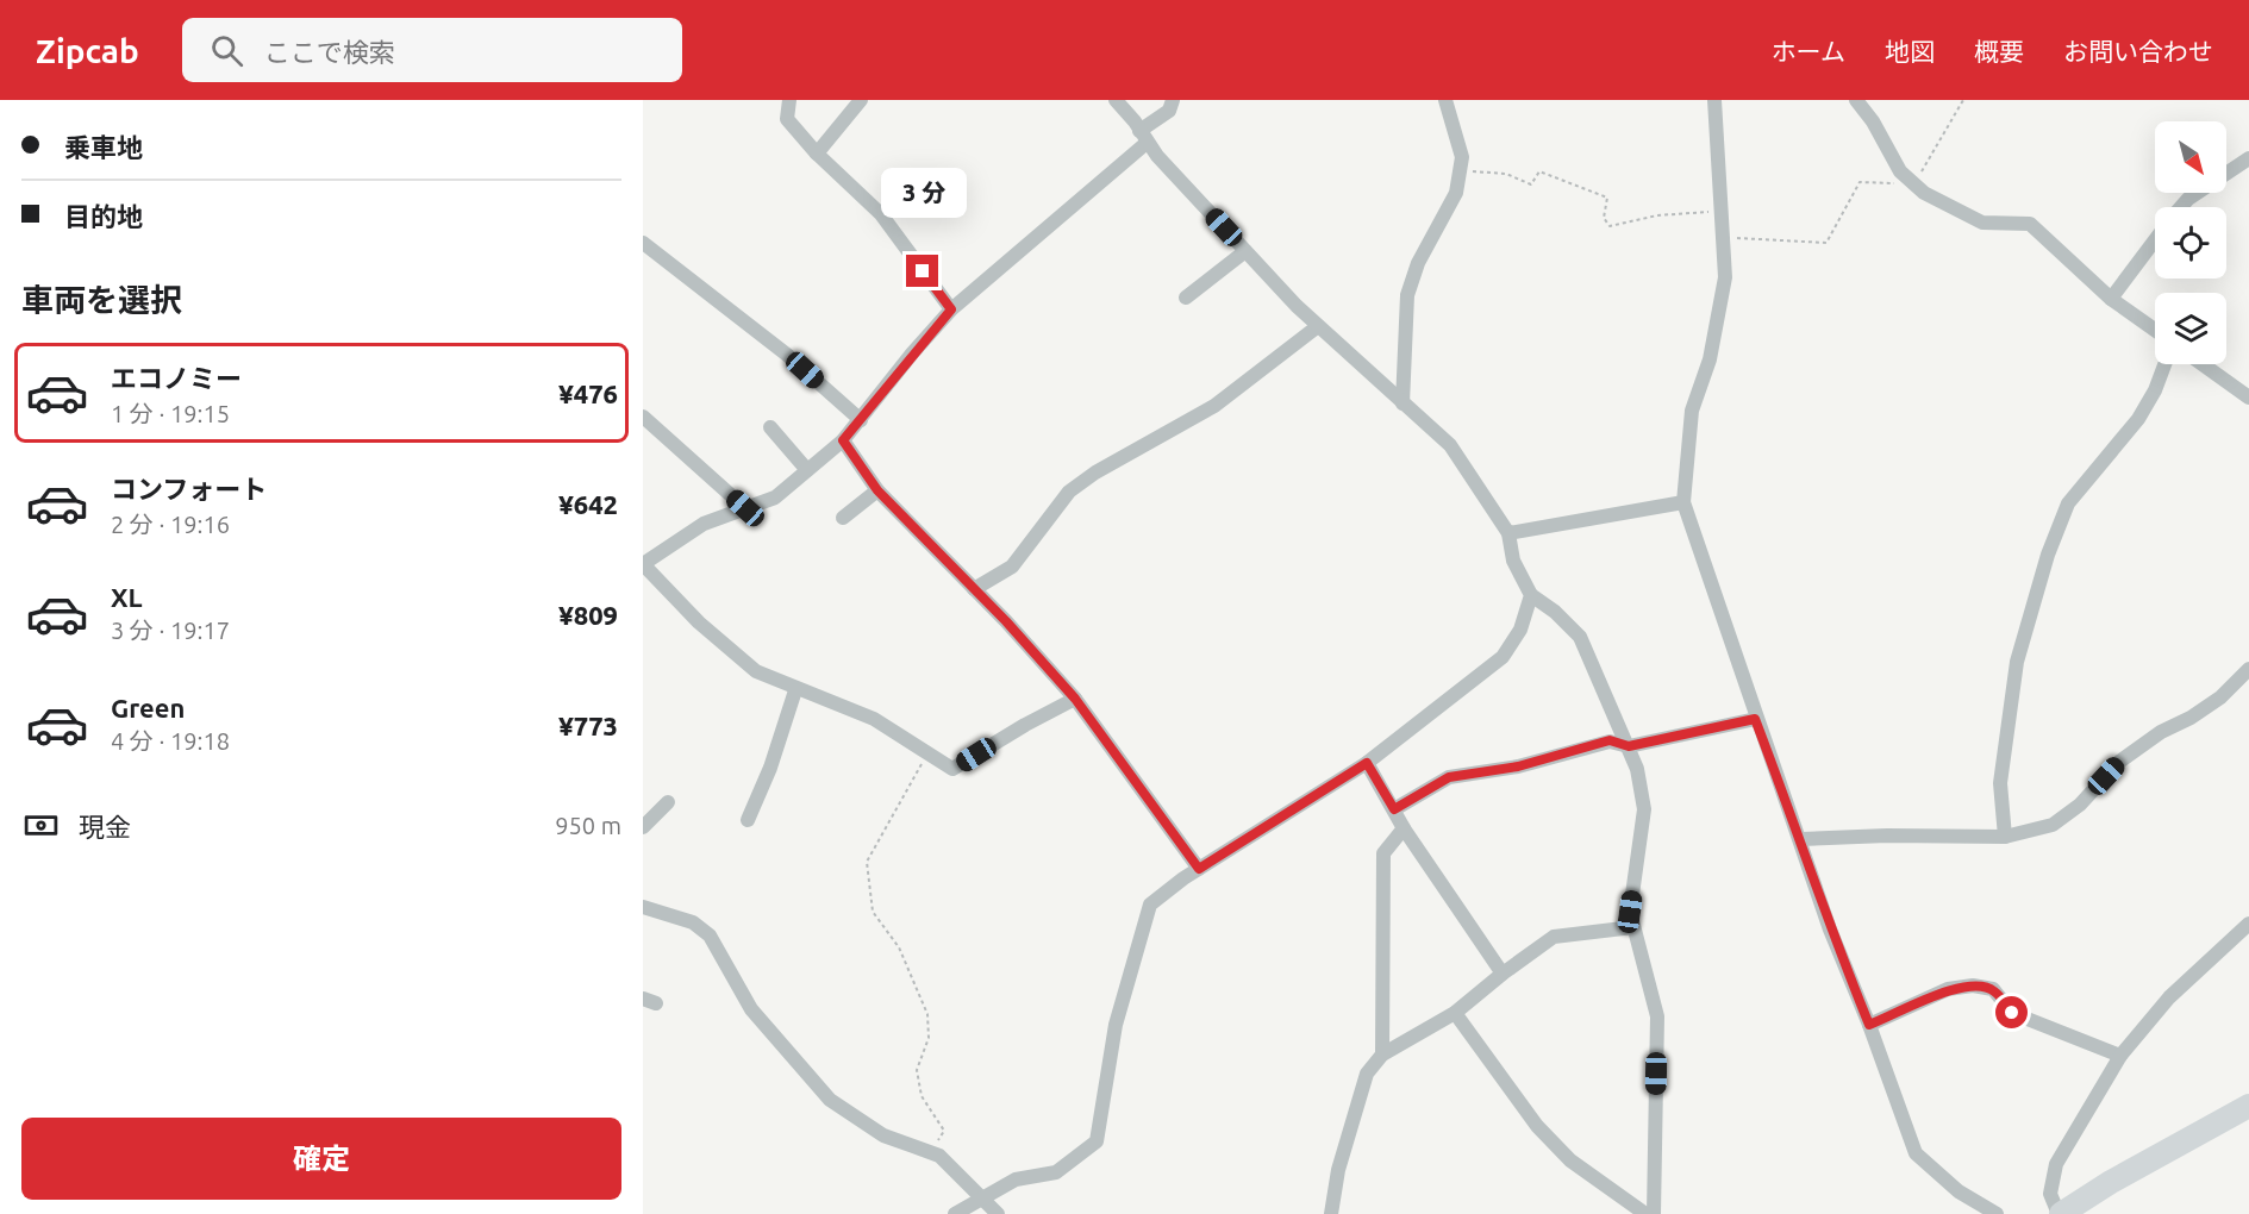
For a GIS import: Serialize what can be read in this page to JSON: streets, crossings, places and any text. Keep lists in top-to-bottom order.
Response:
{
  "north": "bottom right",
  "page": {
    "header": "Zipcab",
    "search": "ここで検索",
    "nav": [
      "ホーム",
      "地図",
      "概要",
      "お問い合わせ"
    ],
    "banner": ["乗車地", "目的地"],
    "bubble": "3 分",
    "heading": "車両を選択",
    "list": [
      {
        "name": "エコノミー",
        "note": "1 分 · 19:15",
        "value": "¥476"
      },
      {
        "name": "コンフォート",
        "note": "2 分 · 19:16",
        "value": "¥642"
      },
      {
        "name": "XL",
        "note": "3 分 · 19:17",
        "value": "¥809"
      },
      {
        "name": "Green",
        "note": "4 分 · 19:18",
        "value": "¥773"
      }
    ],
    "pay": ["現金", "950 m"],
    "buttons": "確定"
  }
}
